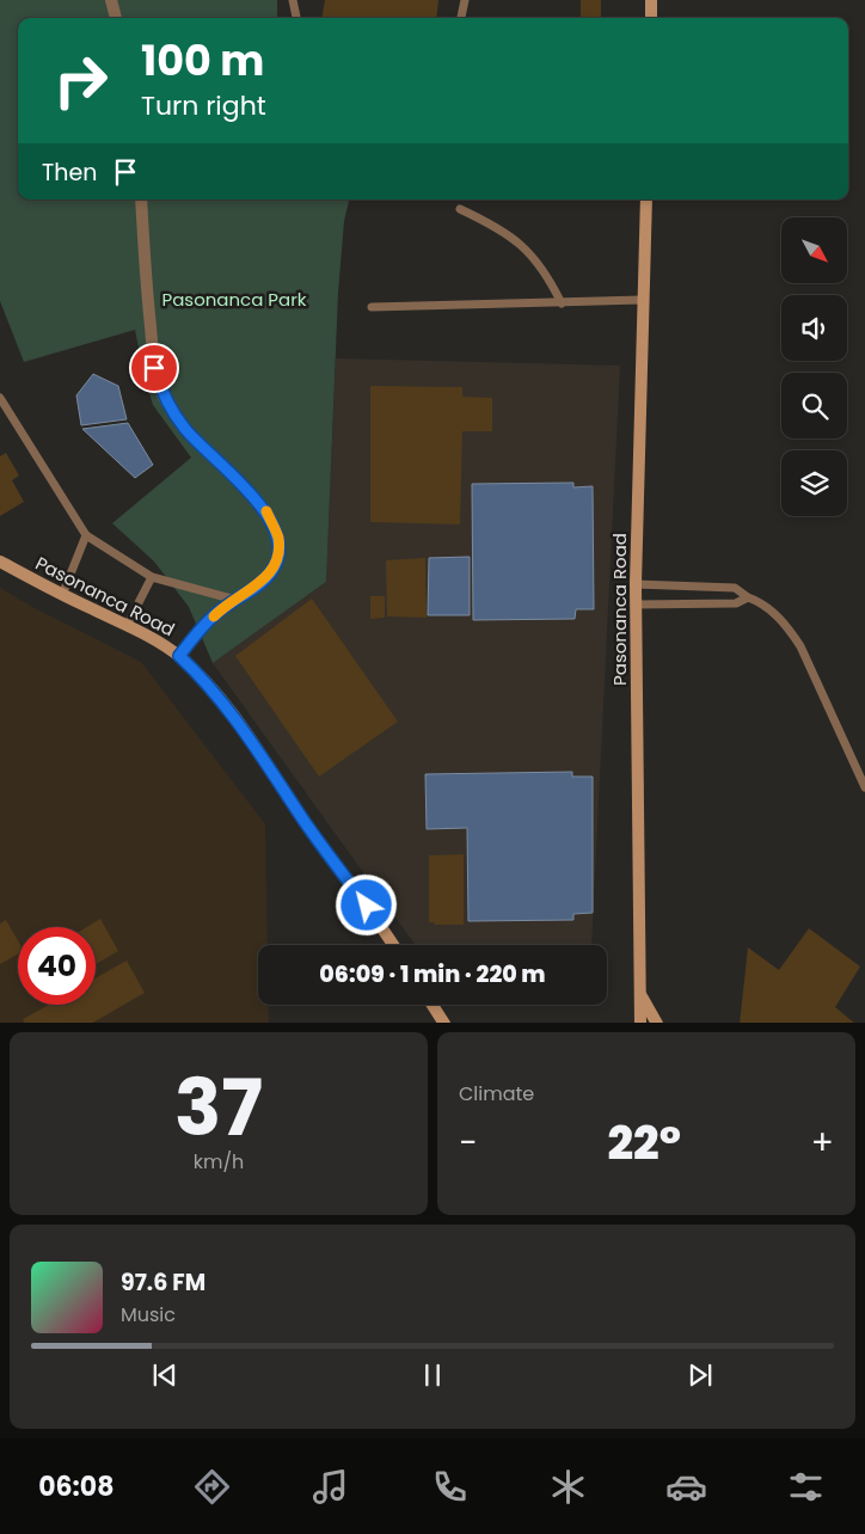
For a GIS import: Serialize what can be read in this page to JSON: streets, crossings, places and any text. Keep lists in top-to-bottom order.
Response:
{
  "streets": {
    "street": ["Pasonanca Road"]
  },
  "parks": ["Pasonanca Park"],
  "north": "bottom right",
  "page": {
    "turn": ["100 m", "Turn right"],
    "then": "Then",
    "limit": "40",
    "trip": "06:09 · 1 min · 220 m",
    "tile": [
      ["37", "km/h"],
      "Climate"
    ],
    "heat": ["−", "22°", "+"],
    "song": ["97.6 FM", "Music"],
    "tabs": "06:08"
  }
}
